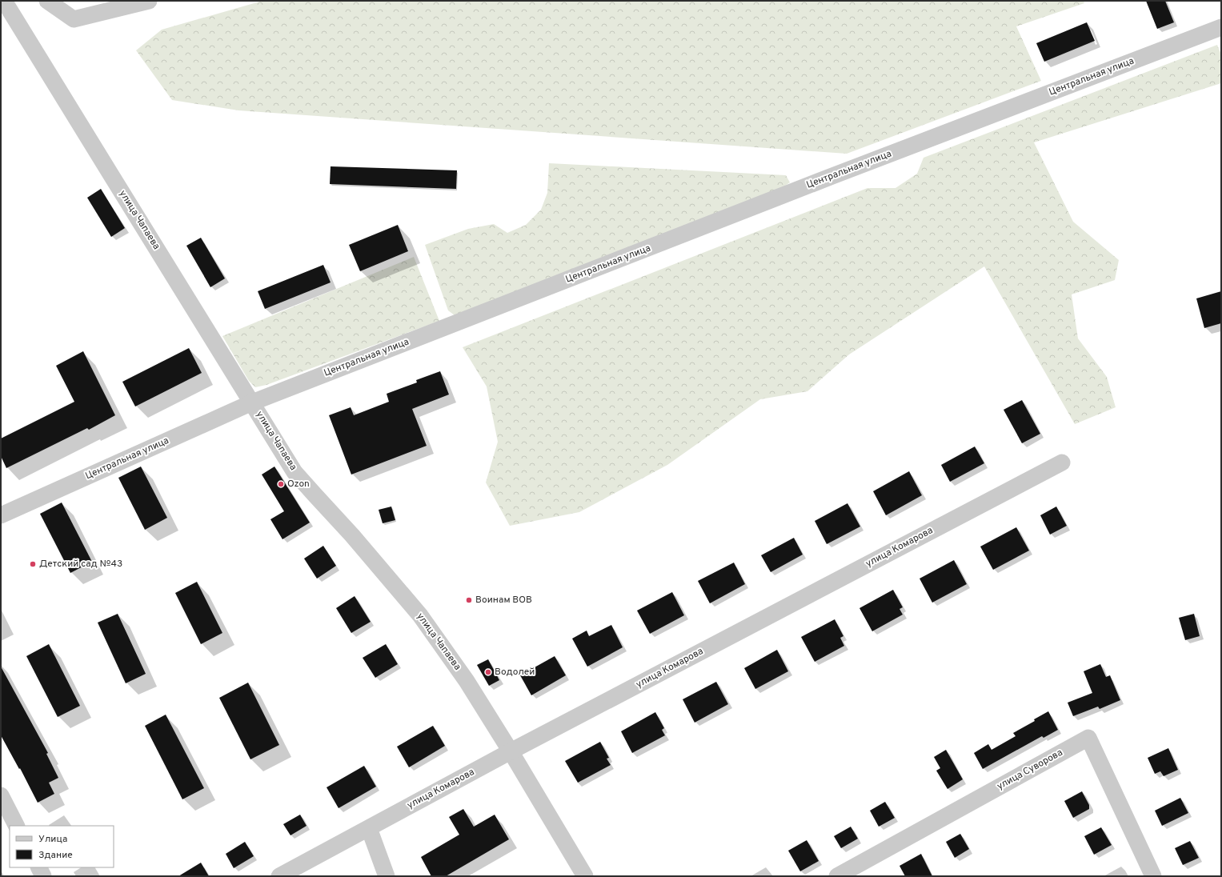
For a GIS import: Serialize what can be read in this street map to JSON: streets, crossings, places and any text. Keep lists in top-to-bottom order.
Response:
{
  "streets": {
    "street": [
      "Центральная улица",
      "улица Чапаева",
      "улица Комарова",
      "улица Суворова"
    ]
  },
  "crossings": [
    ["Центральная улица", "улица Чапаева"],
    ["улица Чапаева", "улица Комарова"]
  ],
  "places": [
    "Ozon",
    "Детский сад №43",
    "Воинам ВОВ",
    "Водолей"
  ],
  "legend": ["Улица", "Здание"]
}
